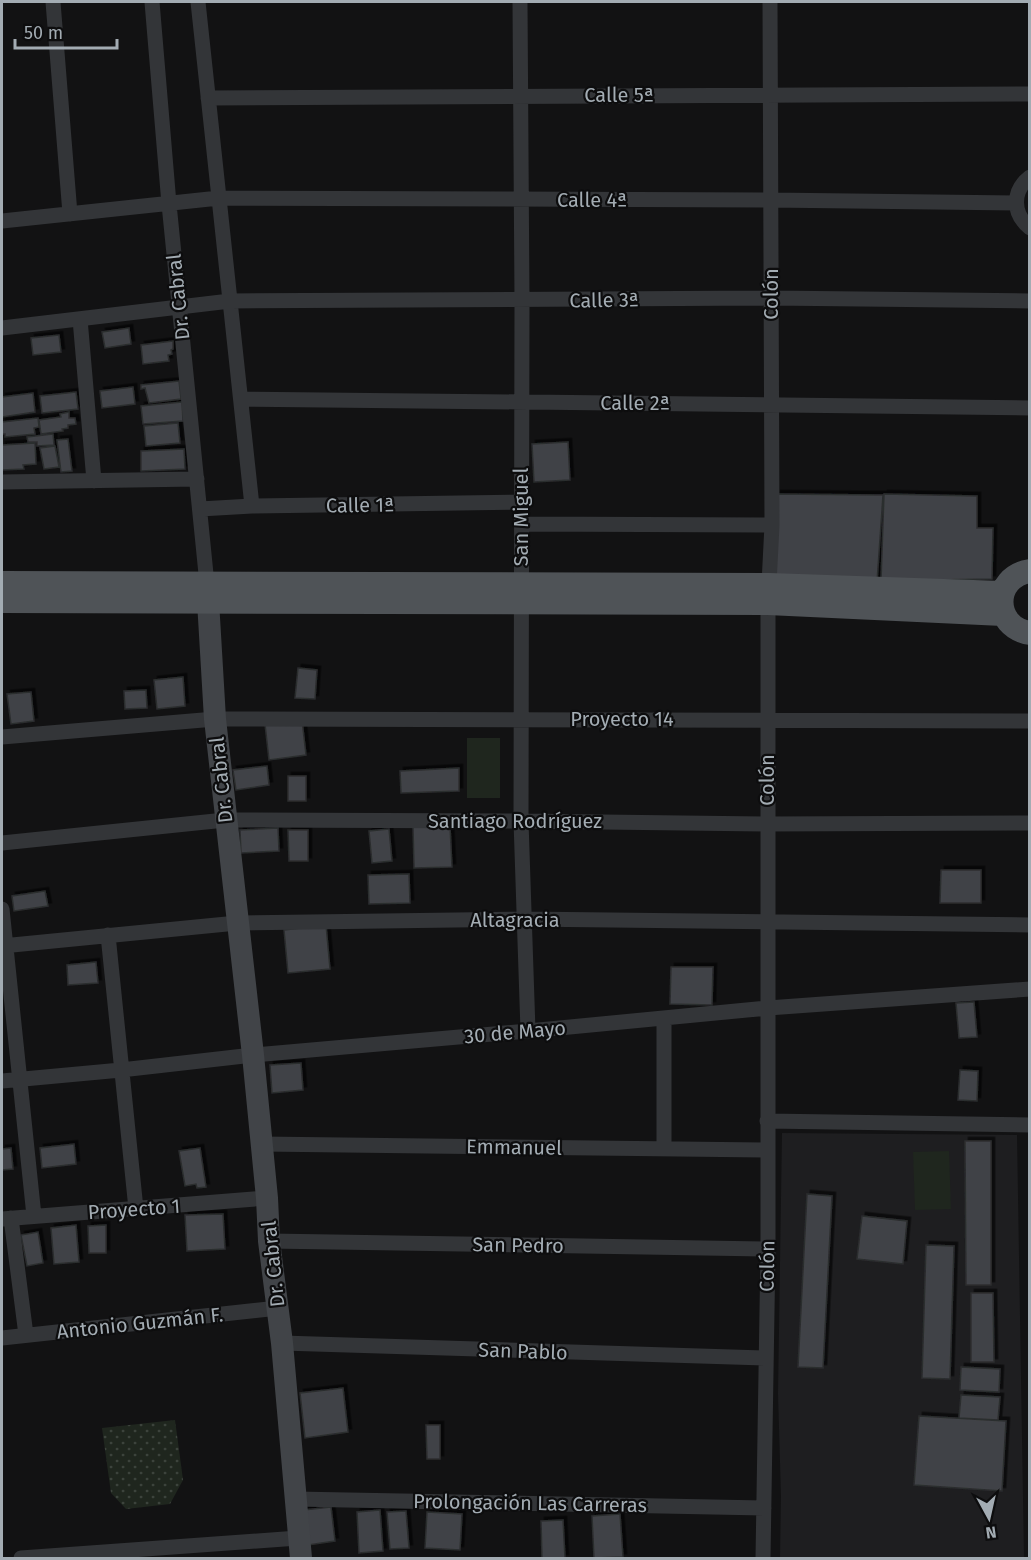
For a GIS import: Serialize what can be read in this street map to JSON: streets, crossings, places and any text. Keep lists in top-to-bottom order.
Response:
{
  "streets": {
    "street": [
      "Calle 5ª",
      "Calle 4ª",
      "Colón",
      "Dr. Cabral",
      "Calle 3ª",
      "Calle 2ª",
      "Calle 1ª",
      "San Miguel",
      "Proyecto 14",
      "Santiago Rodríguez",
      "Altagracia",
      "30 de Mayo",
      "Emmanuel",
      "Proyecto 1",
      "San Pedro",
      "Antonio Guzmán F.",
      "San Pablo",
      "Prolongación Las Carreras"
    ]
  },
  "crossings": [
    ["Calle 5ª", "Colón"],
    ["Calle 5ª", "San Miguel"],
    ["Calle 4ª", "Colón"],
    ["Calle 4ª", "Dr. Cabral"],
    ["Calle 4ª", "San Miguel"],
    ["Colón", "Calle 3ª"],
    ["Colón", "Calle 2ª"],
    ["Colón", "Proyecto 14"],
    ["Colón", "Santiago Rodríguez"],
    ["Colón", "Altagracia"],
    ["Colón", "30 de Mayo"],
    ["Colón", "Emmanuel"],
    ["Colón", "San Pedro"],
    ["Colón", "San Pablo"],
    ["Colón", "Prolongación Las Carreras"],
    ["Dr. Cabral", "Calle 3ª"],
    ["Dr. Cabral", "Calle 1ª"],
    ["Dr. Cabral", "Proyecto 14"],
    ["Dr. Cabral", "Santiago Rodríguez"],
    ["Dr. Cabral", "Altagracia"],
    ["Dr. Cabral", "30 de Mayo"],
    ["Dr. Cabral", "Emmanuel"],
    ["Dr. Cabral", "Proyecto 1"],
    ["Dr. Cabral", "San Pedro"],
    ["Dr. Cabral", "Antonio Guzmán F."],
    ["Dr. Cabral", "San Pablo"],
    ["Dr. Cabral", "Prolongación Las Carreras"],
    ["Calle 3ª", "San Miguel"],
    ["Calle 2ª", "San Miguel"],
    ["Calle 1ª", "San Miguel"],
    ["San Miguel", "Proyecto 14"],
    ["San Miguel", "Santiago Rodríguez"],
    ["San Miguel", "Altagracia"],
    ["San Miguel", "30 de Mayo"]
  ],
  "scale_bar": "50 m",
  "north": "bottom"
}
